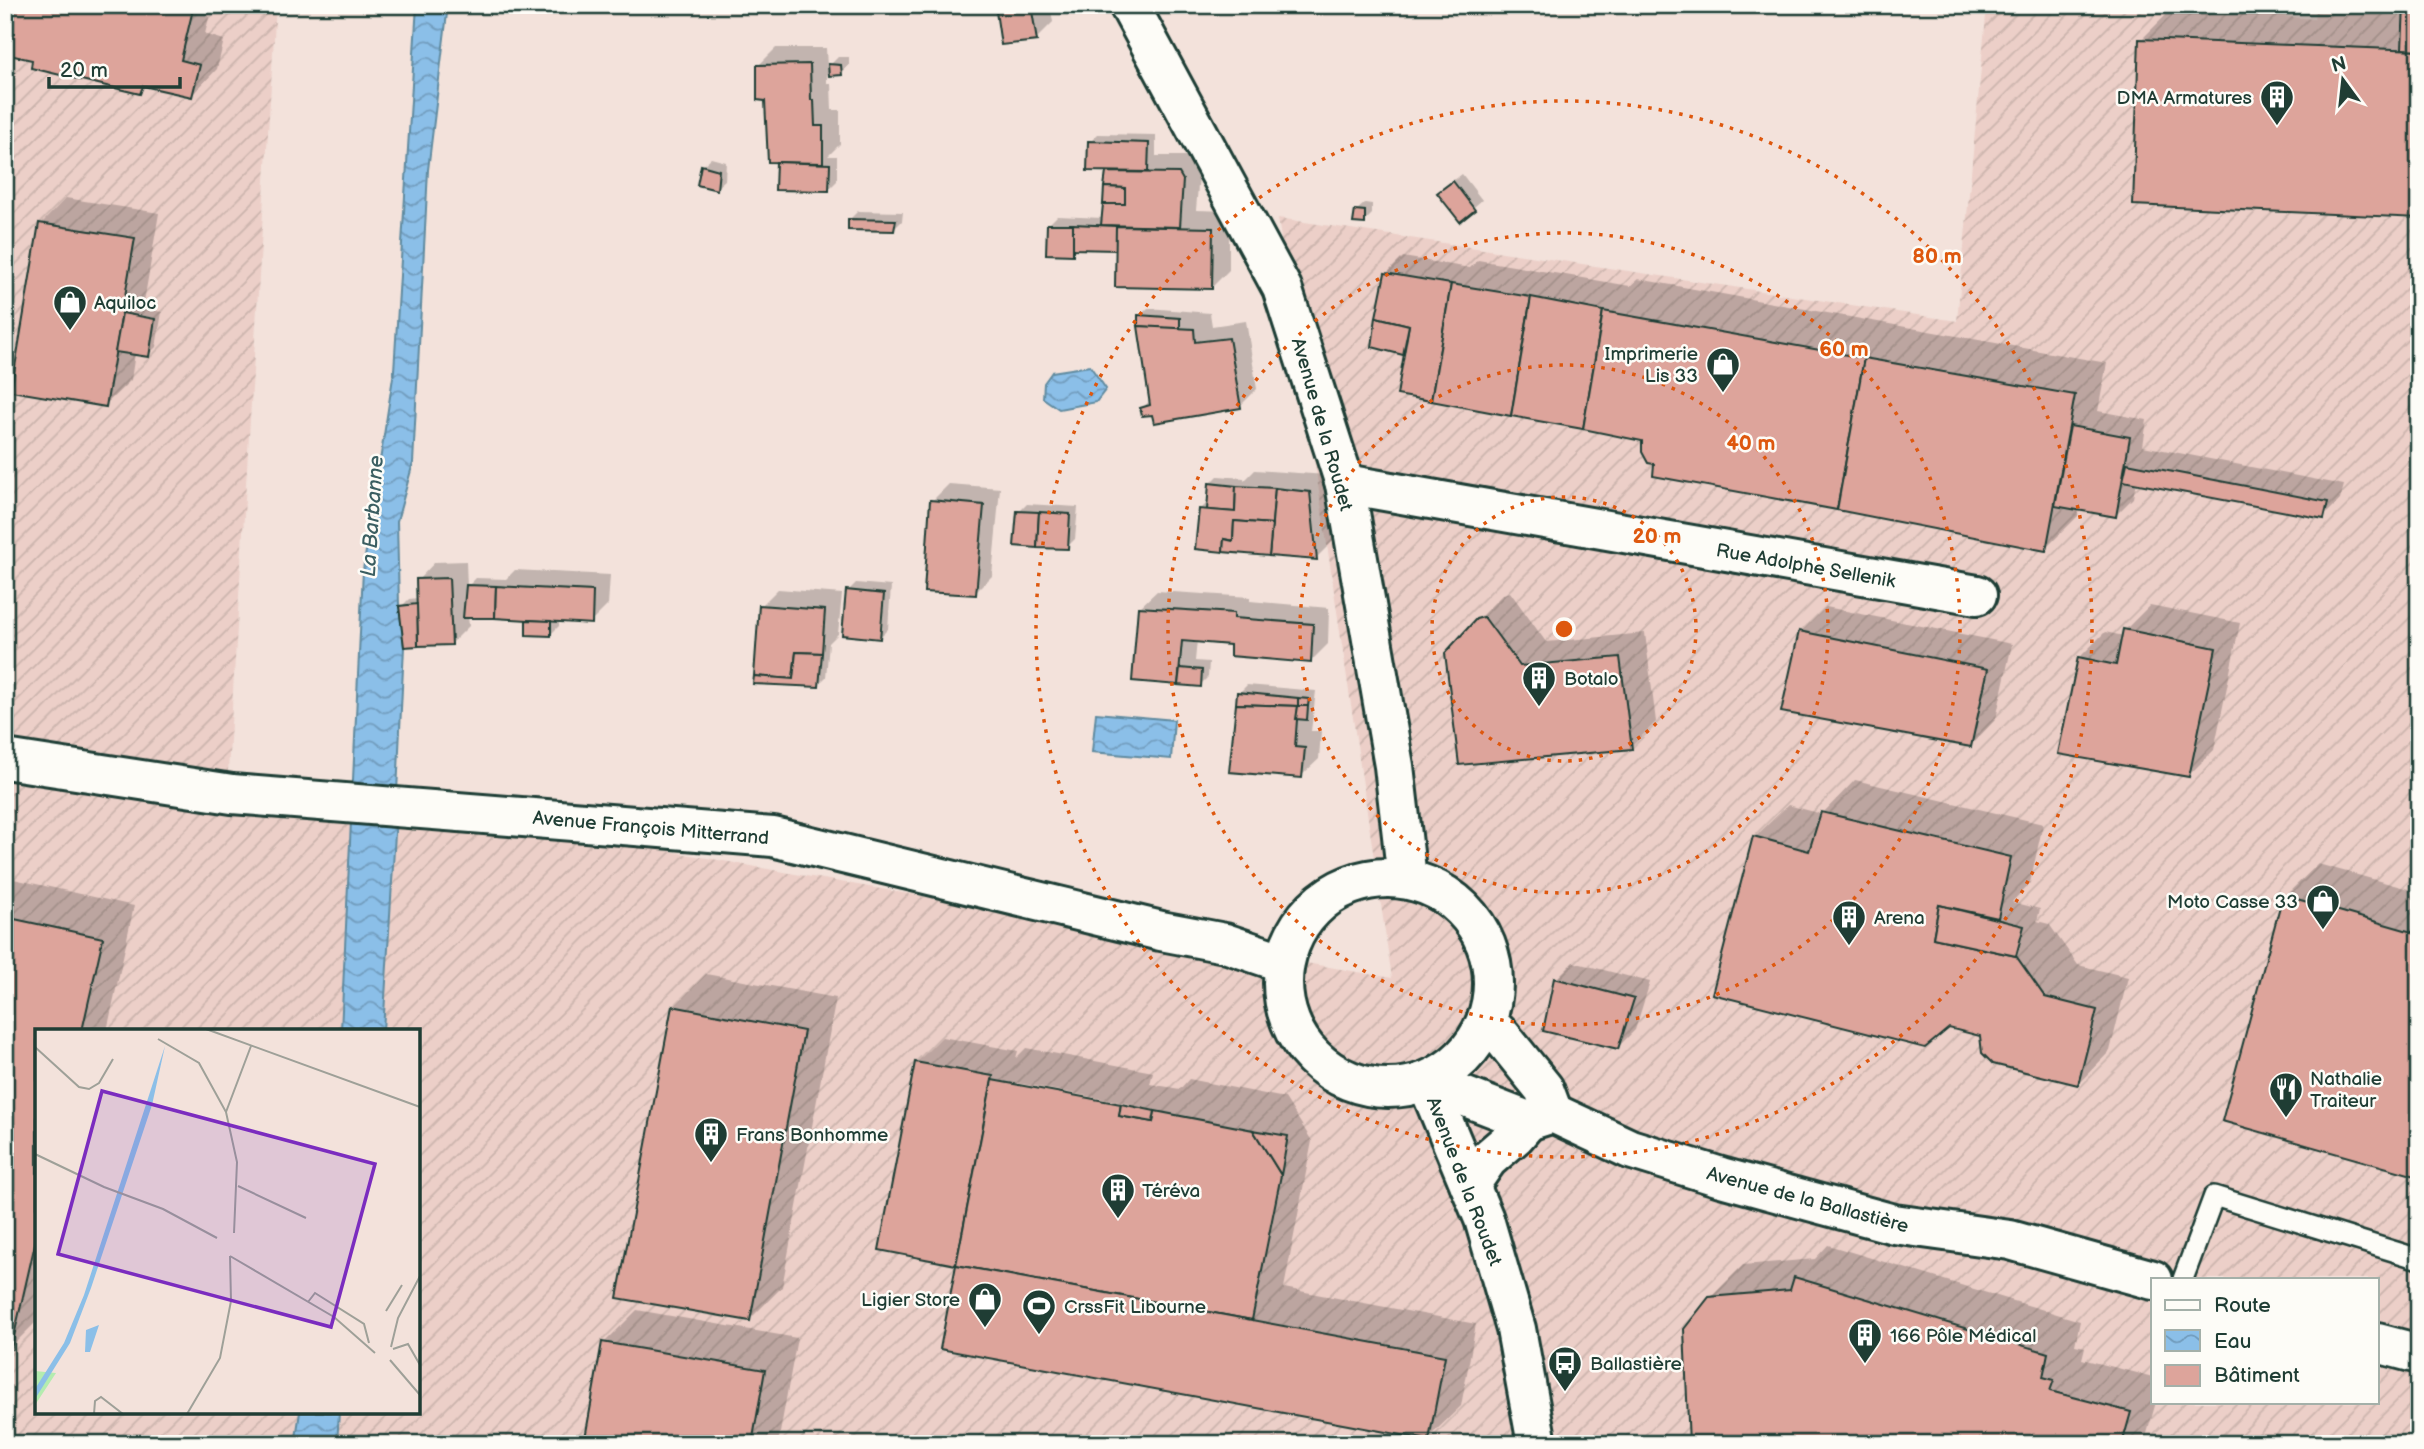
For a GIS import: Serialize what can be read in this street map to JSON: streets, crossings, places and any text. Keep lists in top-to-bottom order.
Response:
{
  "streets": {
    "main road": [
      "Avenue de la Roudet",
      "Rue Adolphe Sellenik",
      "Avenue François Mitterrand",
      "Avenue de la Ballastière"
    ]
  },
  "crossings": [
    ["Avenue de la Roudet", "Rue Adolphe Sellenik"],
    ["Avenue de la Roudet", "Avenue François Mitterrand"],
    ["Avenue de la Roudet", "Avenue de la Ballastière"],
    ["Avenue François Mitterrand", "Avenue de la Ballastière"]
  ],
  "water": ["La Barbanne"],
  "places": {
    "building": [
      "DMA Armatures",
      "Botalo",
      "Arena",
      "Frans Bonhomme",
      "Téréva",
      "166 Pôle Médical"
    ],
    "shop": [
      "Aquiloc",
      "Imprimerie Lis 33",
      "Moto Casse 33",
      "Ligier Store"
    ],
    "restaurant": ["Nathalie Traiteur"],
    "sports": ["CrssFit Libourne"],
    "bus stop": ["Ballastière"]
  },
  "legend": ["Route", "Eau", "Bâtiment"],
  "scale_bar": "20 m",
  "north": "top",
  "rings": [
    "80 m",
    "60 m",
    "40 m",
    "20 m"
  ]
}
